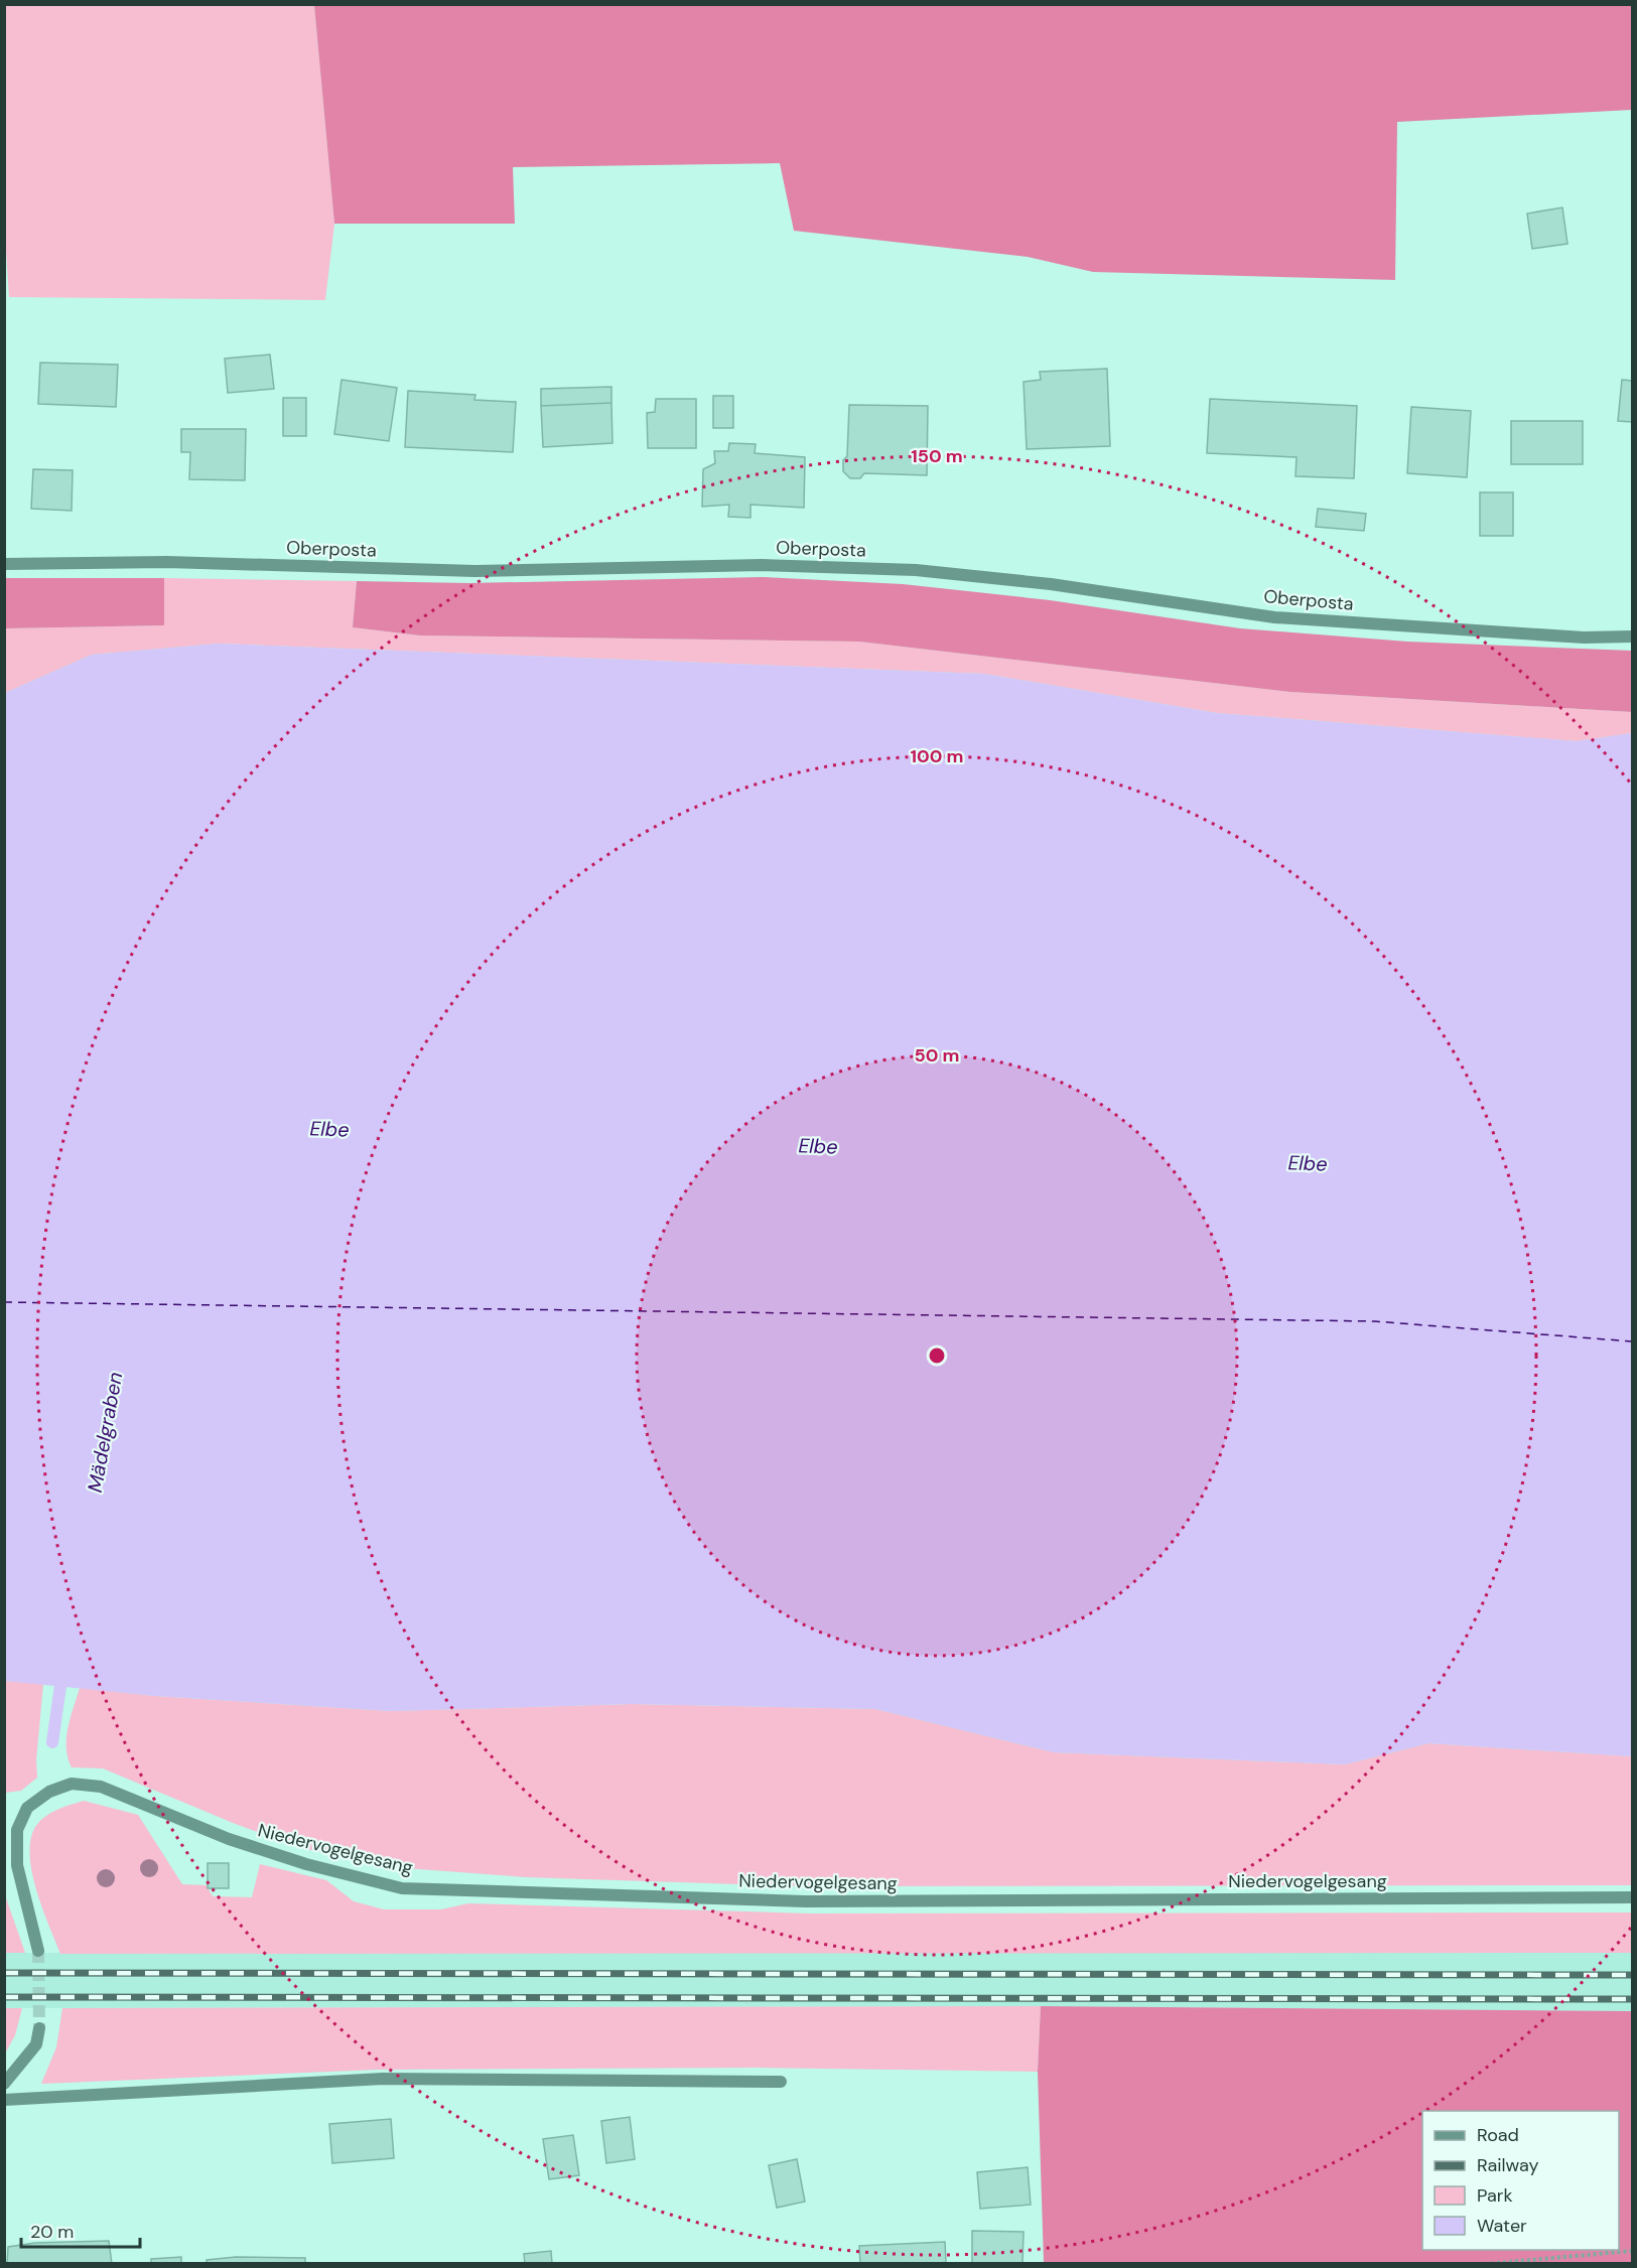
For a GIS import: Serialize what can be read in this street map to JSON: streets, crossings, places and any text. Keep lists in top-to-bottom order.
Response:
{
  "streets": {
    "street": ["Oberposta", "Niedervogelgesang"]
  },
  "water": ["Elbe", "Mädelgraben"],
  "legend": [
    "Road",
    "Railway",
    "Park",
    "Water"
  ],
  "scale_bar": "20 m",
  "rings": ["150 m", "100 m", "50 m"]
}
